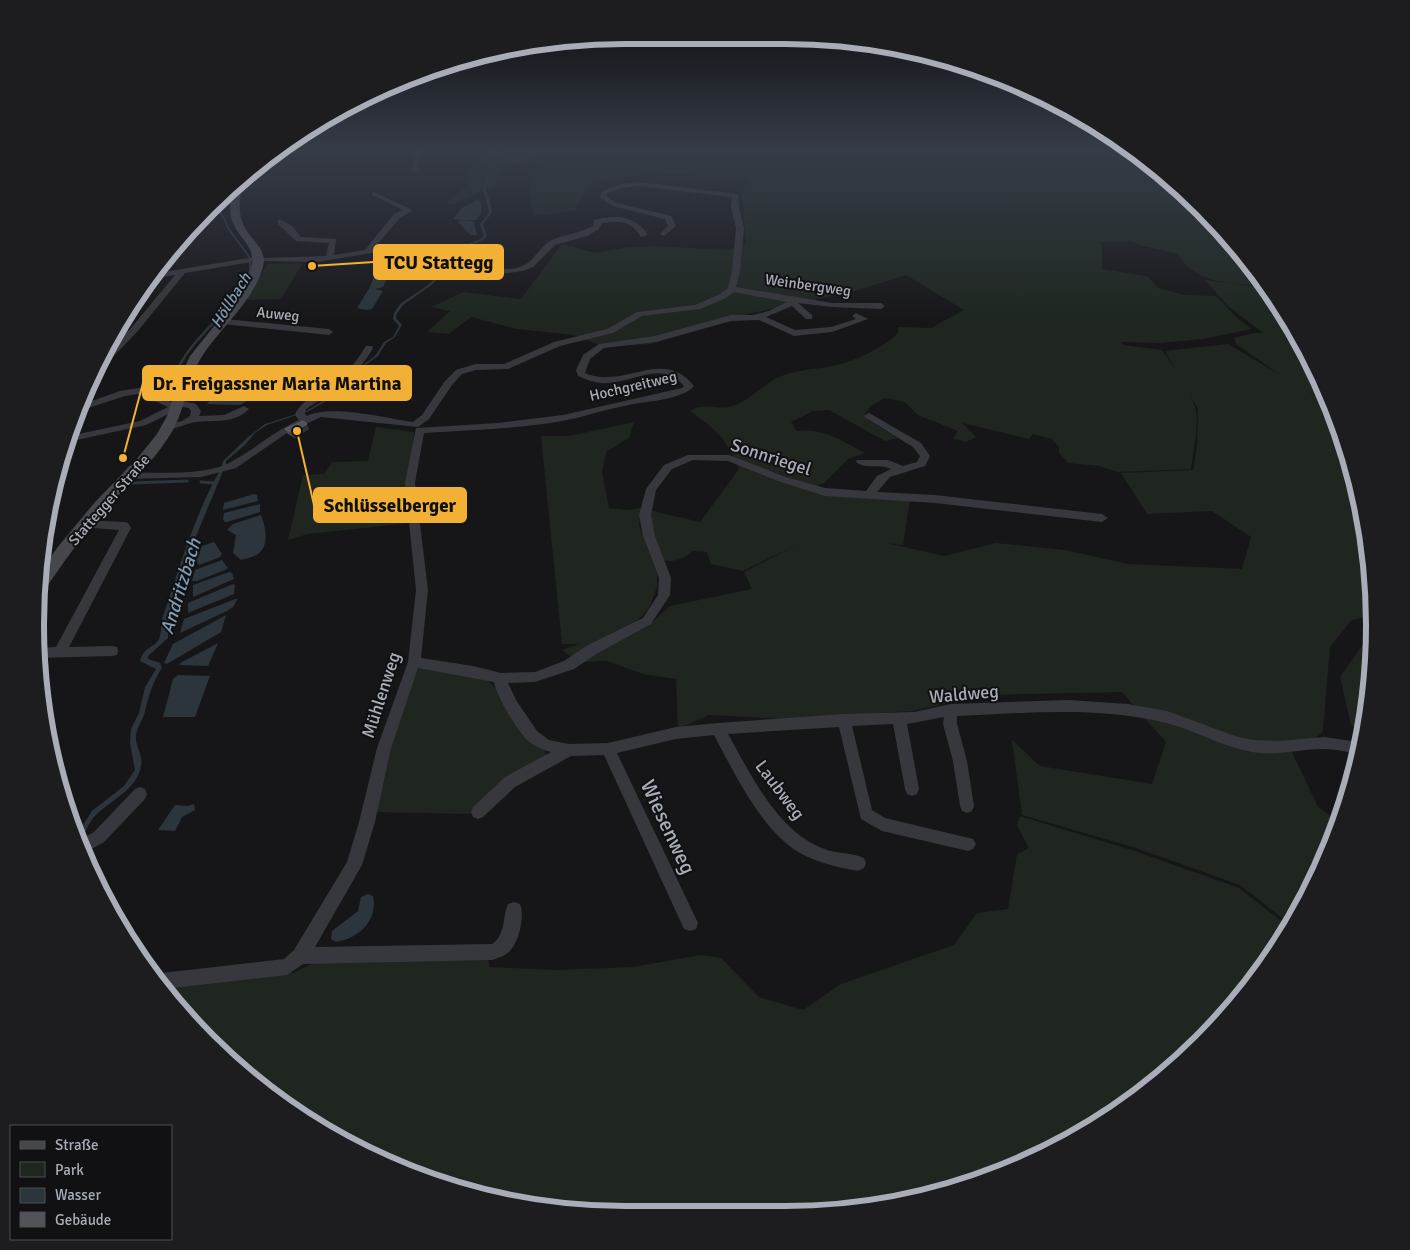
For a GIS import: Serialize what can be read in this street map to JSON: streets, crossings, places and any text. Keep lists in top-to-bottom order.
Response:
{
  "streets": {
    "main road": ["Stattegger Straße"],
    "street": [
      "Weinbergweg",
      "Auweg",
      "Hochgreitweg",
      "Sonnriegel",
      "Waldweg",
      "Mühlenweg",
      "Laubweg",
      "Wiesenweg"
    ]
  },
  "crossings": [
    ["Weinbergweg", "Hochgreitweg"],
    ["Auweg", "Stattegger Straße"],
    ["Hochgreitweg", "Mühlenweg"],
    ["Sonnriegel", "Waldweg"],
    ["Waldweg", "Laubweg"],
    ["Waldweg", "Wiesenweg"]
  ],
  "water": ["Höllbach", "Andritzbach"],
  "places": ["TCU Stattegg", "Schlüsselberger", "Dr. Freigassner Maria Martina"],
  "legend": [
    "Straße",
    "Park",
    "Wasser",
    "Gebäude"
  ]
}
